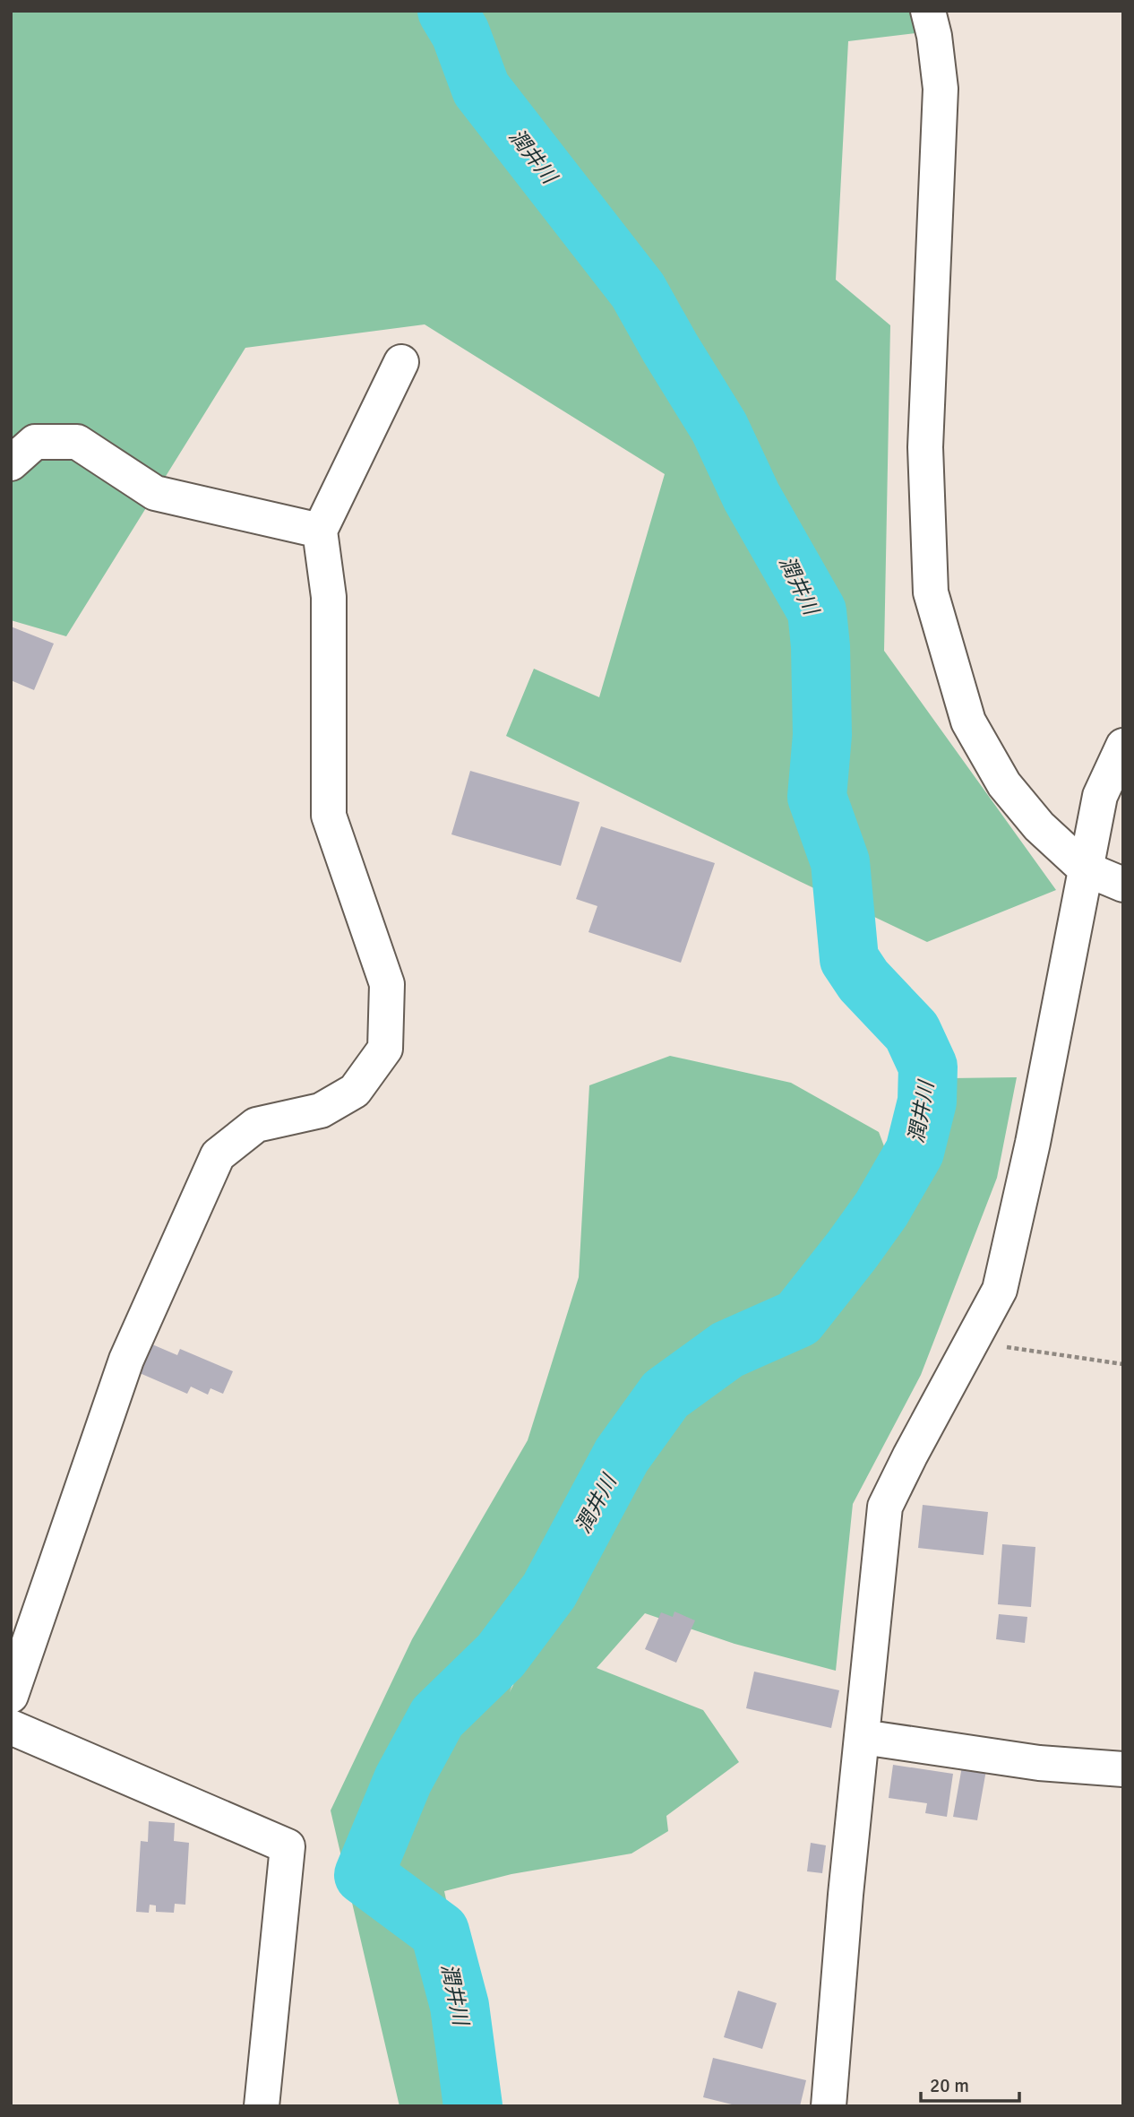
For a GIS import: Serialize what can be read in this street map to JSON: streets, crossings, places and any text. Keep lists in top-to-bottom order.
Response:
{
  "water": ["潤井川"],
  "scale_bar": "20 m"
}
